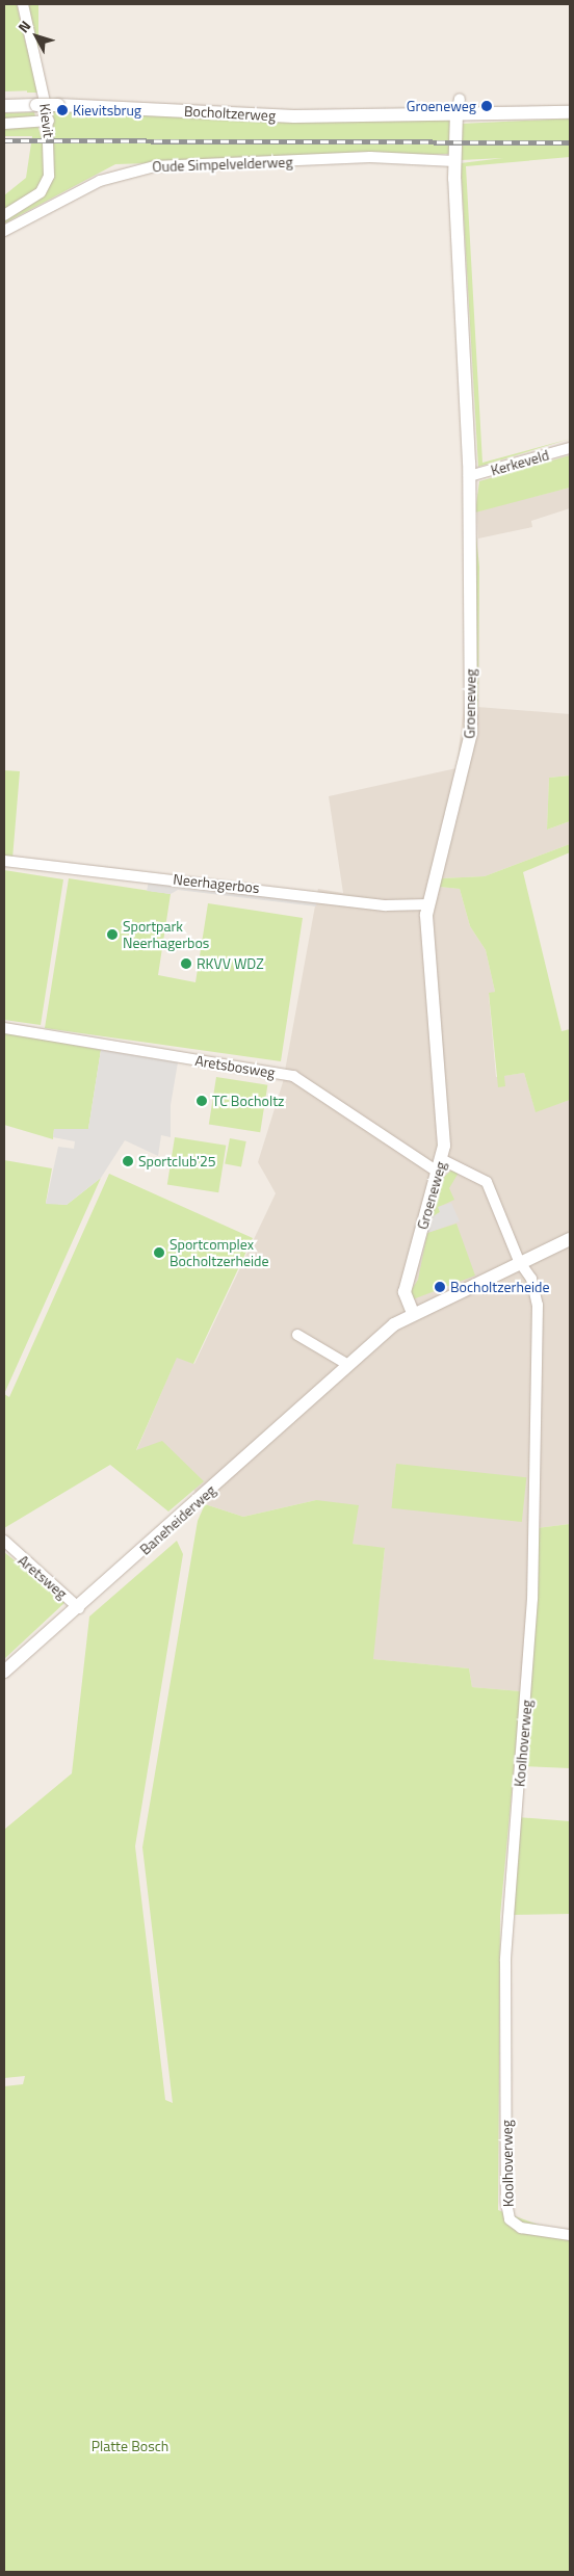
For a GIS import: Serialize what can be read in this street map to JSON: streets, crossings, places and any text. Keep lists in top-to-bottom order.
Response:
{
  "streets": {
    "street": [
      "Bocholtzerweg",
      "Kievit",
      "Oude Simpelvelderweg",
      "Kerkeveld",
      "Groeneweg",
      "Neerhagerbos",
      "Aretsbosweg",
      "Baneheiderweg",
      "Aretsweg",
      "Koolhoverweg"
    ]
  },
  "crossings": [
    ["Bocholtzerweg", "Groeneweg"],
    ["Oude Simpelvelderweg", "Groeneweg"],
    ["Kerkeveld", "Groeneweg"],
    ["Groeneweg", "Neerhagerbos"],
    ["Groeneweg", "Aretsbosweg"],
    ["Groeneweg", "Baneheiderweg"],
    ["Aretsbosweg", "Baneheiderweg"],
    ["Aretsbosweg", "Koolhoverweg"],
    ["Baneheiderweg", "Aretsweg"],
    ["Baneheiderweg", "Koolhoverweg"]
  ],
  "parks": ["Platte Bosch"],
  "places": [
    "Groeneweg",
    "Kievitsbrug",
    "Sportpark Neerhagerbos",
    "RKVV WDZ",
    "TC Bocholtz",
    "Sportclub'25",
    "Sportcomplex Bocholtzerheide",
    "Bocholtzerheide"
  ],
  "north": "top left"
}
